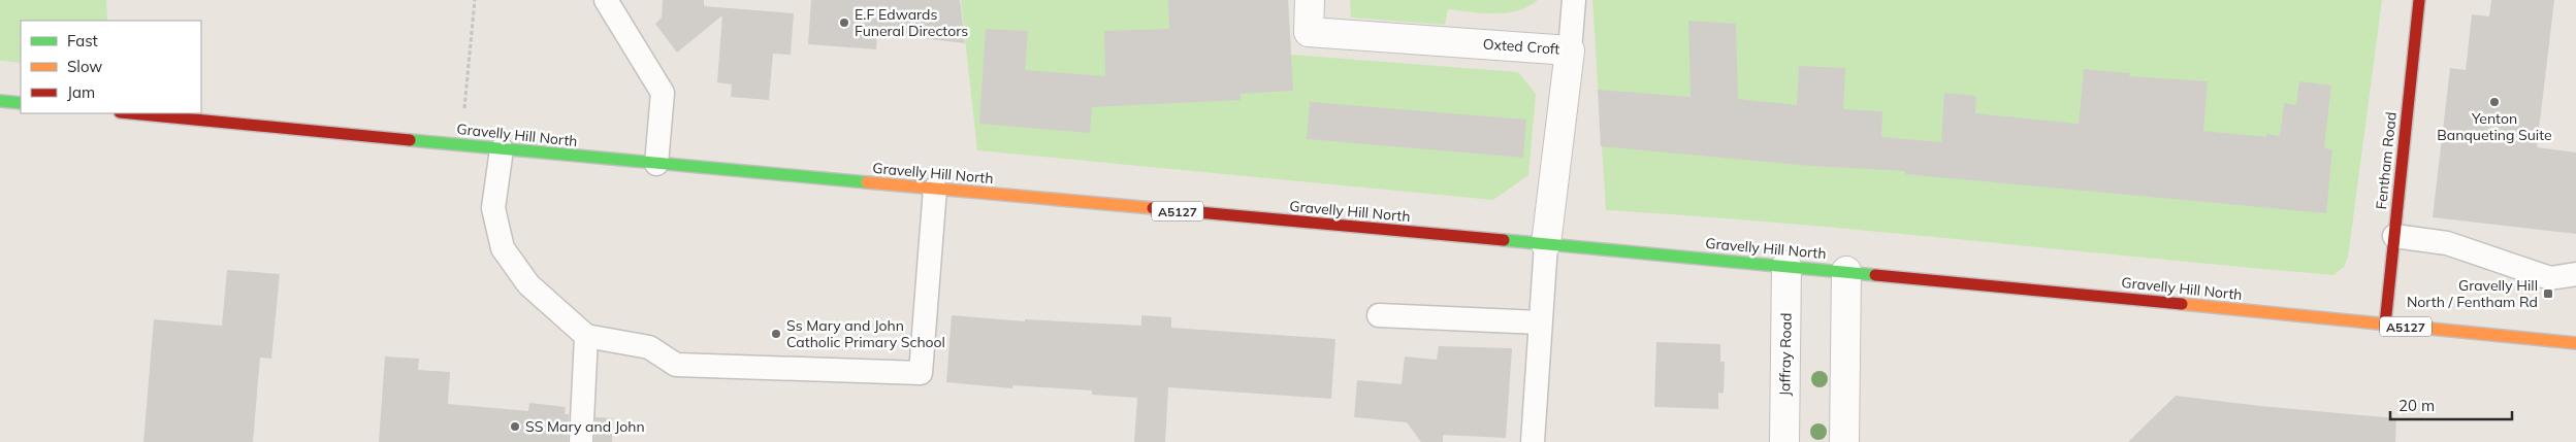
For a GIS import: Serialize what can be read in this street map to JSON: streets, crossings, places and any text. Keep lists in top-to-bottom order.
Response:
{
  "streets": {
    "main road": ["Gravelly Hill North", "Fentham Road", "A5127"],
    "street": ["Oxted Croft", "Jaffray Road"]
  },
  "crossings": [
    ["Oxted Croft", "Gravelly Hill North"],
    ["Gravelly Hill North", "Fentham Road"],
    ["Gravelly Hill North", "Jaffray Road"]
  ],
  "places": {
    "other": [
      "E.F Edwards Funeral Directors",
      "Yenton Banqueting Suite",
      "Ss Mary and John Catholic Primary School",
      "SS Mary and John"
    ],
    "transit": ["Gravelly Hill North / Fentham Rd"]
  },
  "legend": ["Fast", "Slow", "Jam"],
  "scale_bar": "20 m"
}
